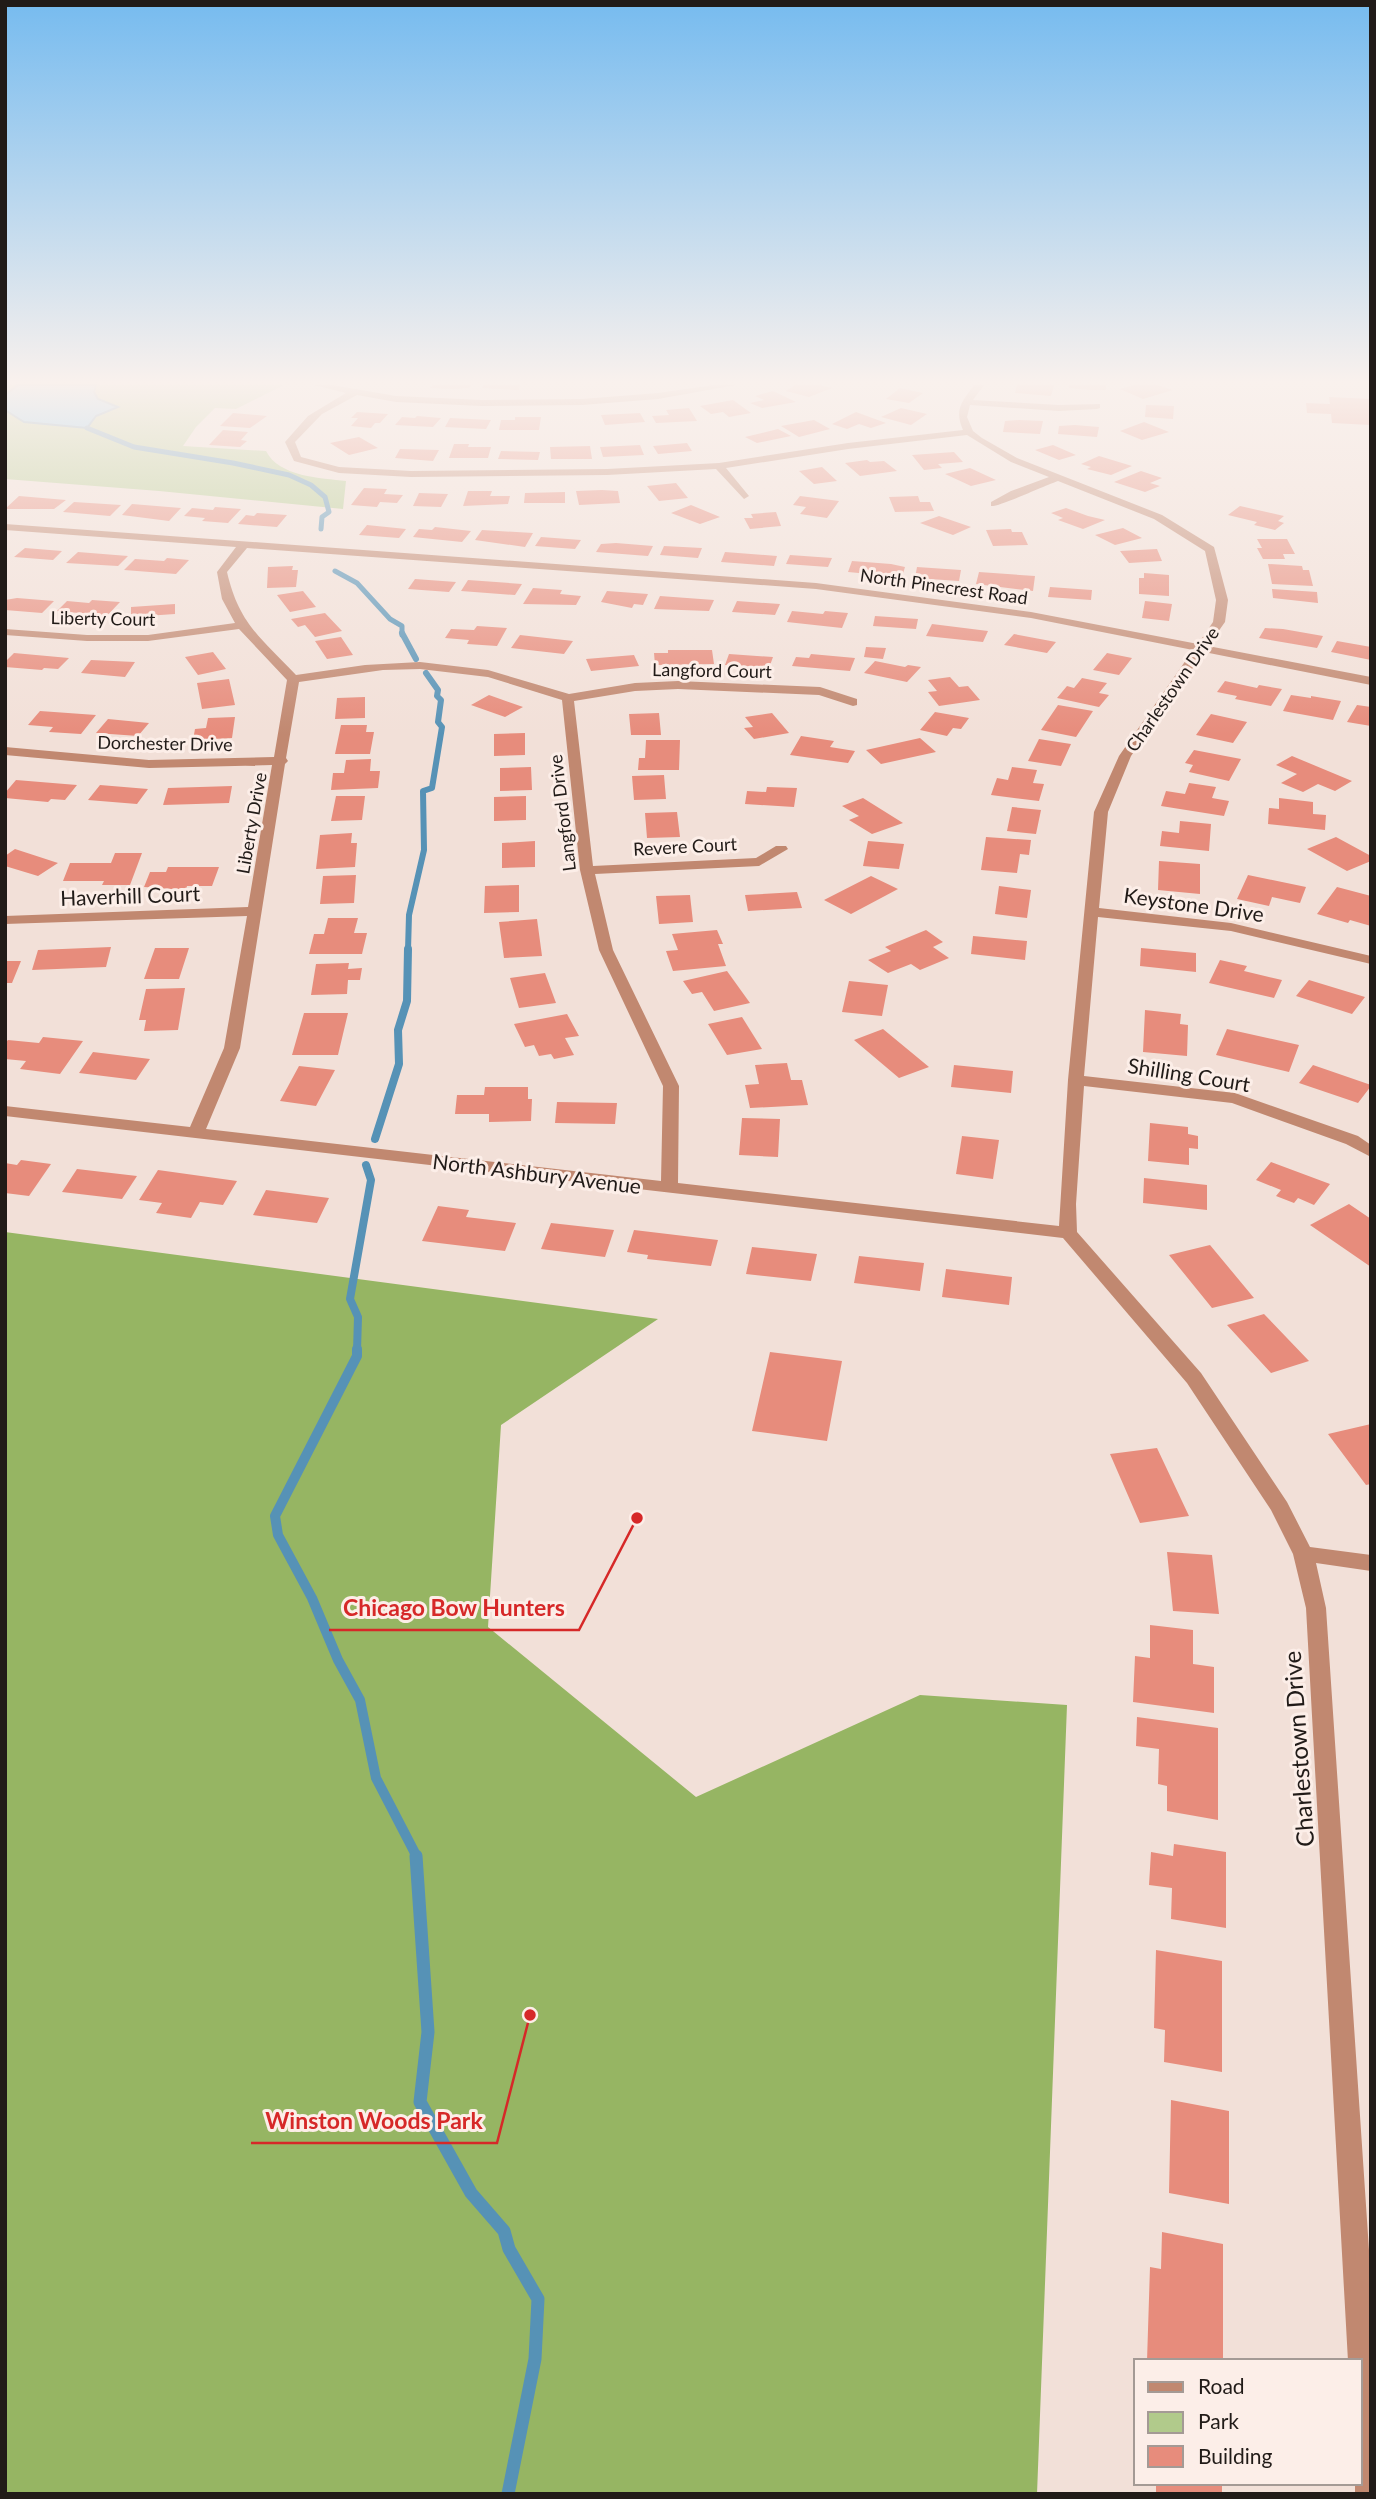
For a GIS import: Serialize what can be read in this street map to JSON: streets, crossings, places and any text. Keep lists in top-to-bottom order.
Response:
{
  "streets": {
    "street": [
      "North Pinecrest Road",
      "Liberty Court",
      "Langford Court",
      "Charlestown Drive",
      "Dorchester Drive",
      "Langford Drive",
      "Liberty Drive",
      "Revere Court",
      "Haverhill Court",
      "Keystone Drive",
      "Shilling Court",
      "North Ashbury Avenue"
    ]
  },
  "crossings": [
    ["North Pinecrest Road", "Charlestown Drive"],
    ["Langford Court", "Langford Drive"],
    ["Charlestown Drive", "Keystone Drive"],
    ["Charlestown Drive", "Shilling Court"],
    ["Charlestown Drive", "North Ashbury Avenue"],
    ["Dorchester Drive", "Liberty Drive"],
    ["Langford Drive", "Revere Court"],
    ["Langford Drive", "North Ashbury Avenue"],
    ["Liberty Drive", "Haverhill Court"],
    ["Liberty Drive", "North Ashbury Avenue"]
  ],
  "places": ["Chicago Bow Hunters", "Winston Woods Park"],
  "legend": ["Road", "Park", "Building"]
}
